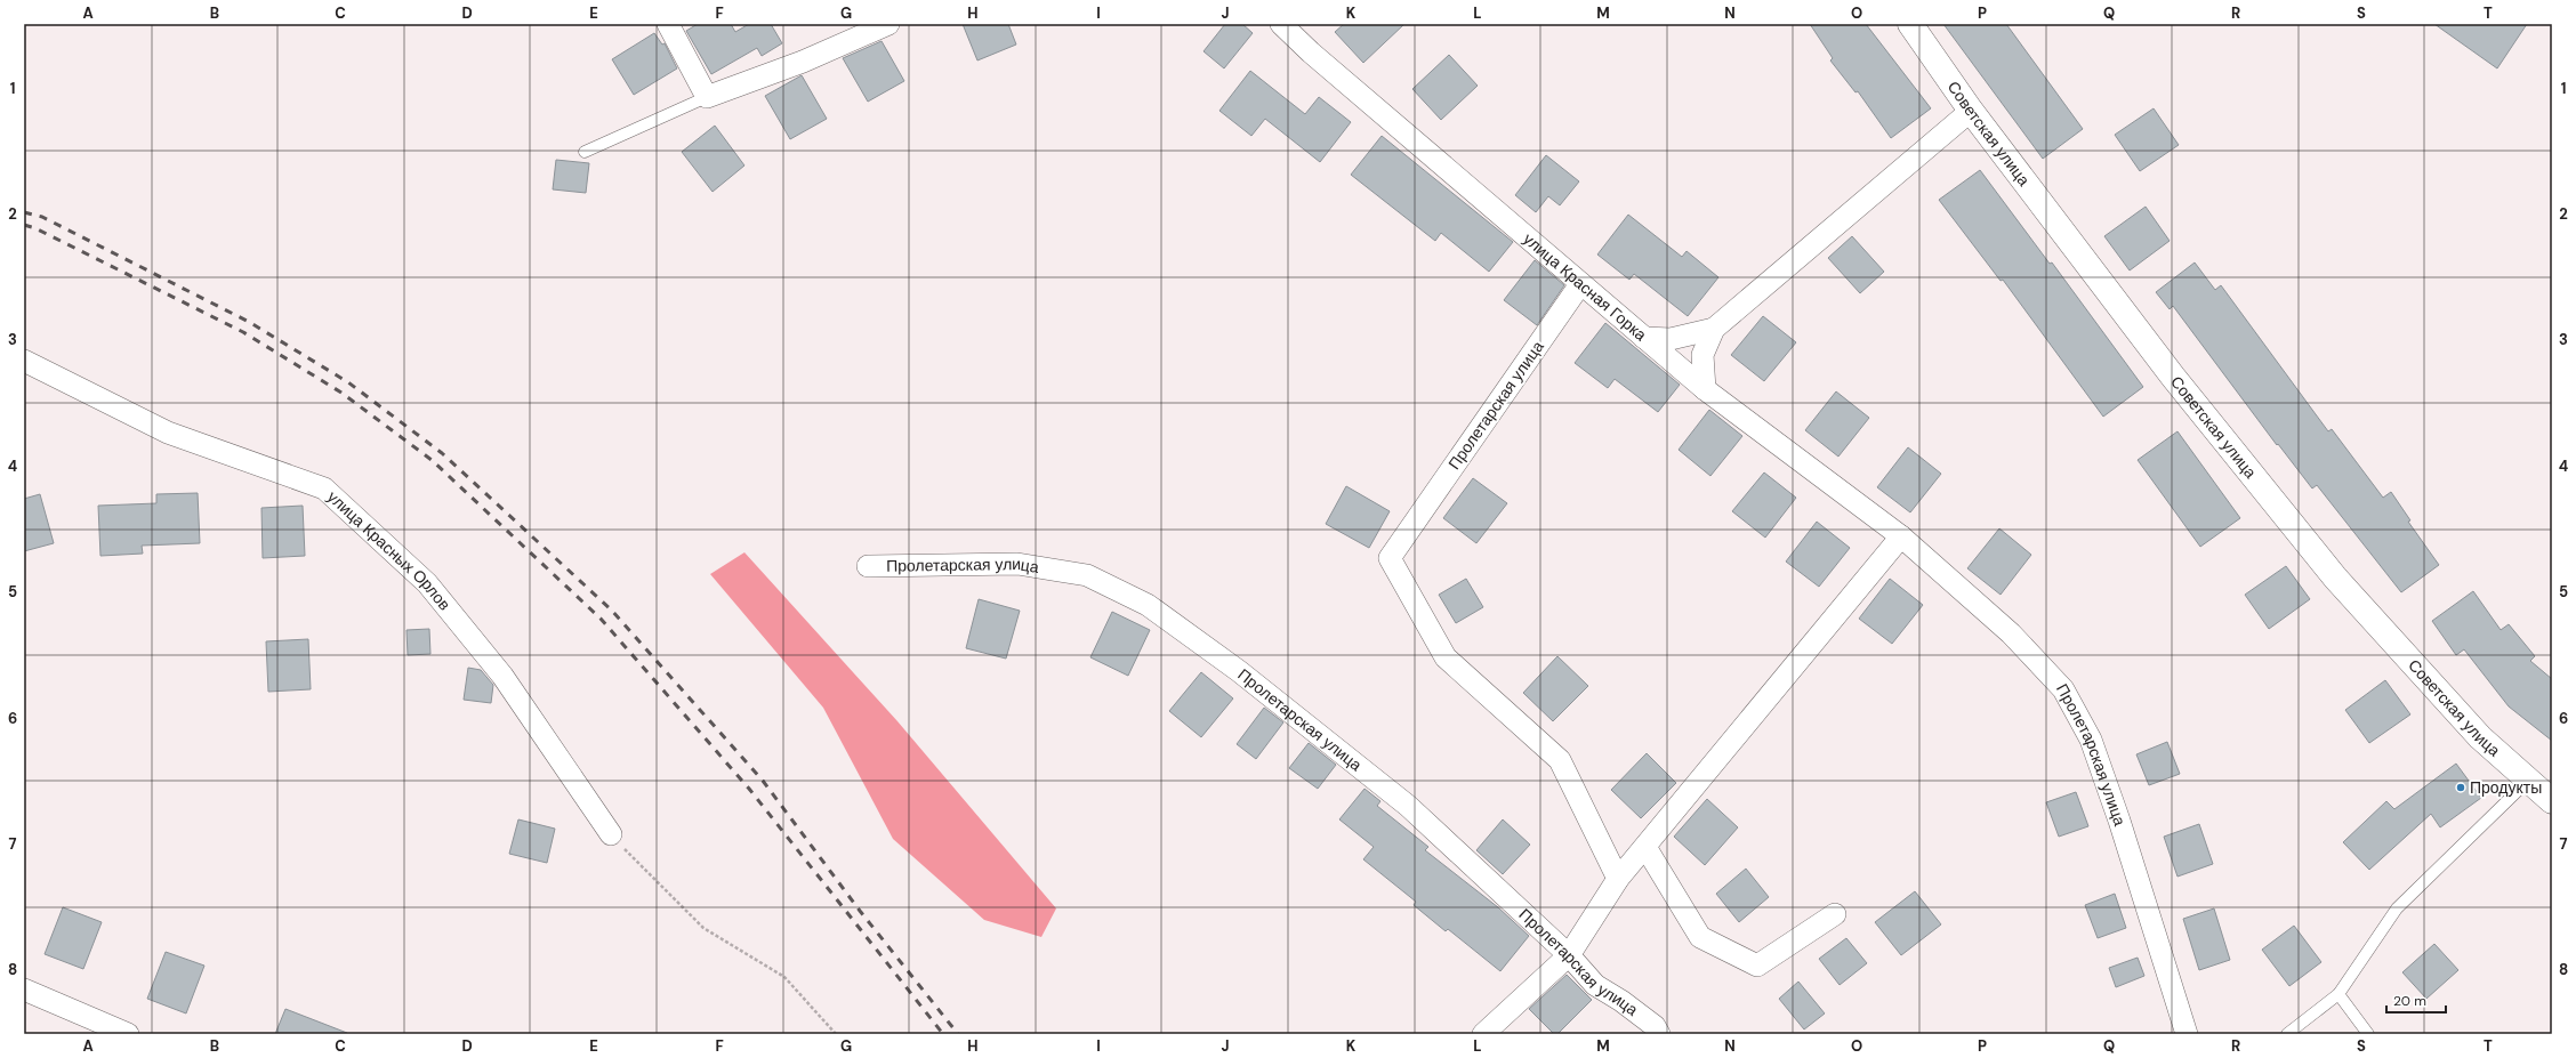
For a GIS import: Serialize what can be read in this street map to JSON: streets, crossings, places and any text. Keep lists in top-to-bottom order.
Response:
{
  "streets": {
    "main road": ["Советская улица"],
    "street": ["улица Красная Горка", "Пролетарская улица", "улица Красных Орлов"]
  },
  "crossings": [
    ["улица Красная Горка", "Пролетарская улица"]
  ],
  "places": ["Продукты"],
  "scale_bar": "20 m",
  "grid": {
    "columns": [
      "A",
      "B",
      "C",
      "D",
      "E",
      "F",
      "G",
      "H",
      "I",
      "J",
      "K",
      "L",
      "M",
      "N",
      "O",
      "P",
      "Q",
      "R",
      "S",
      "T"
    ],
    "rows": [
      "1",
      "2",
      "3",
      "4",
      "5",
      "6",
      "7",
      "8"
    ]
  }
}
